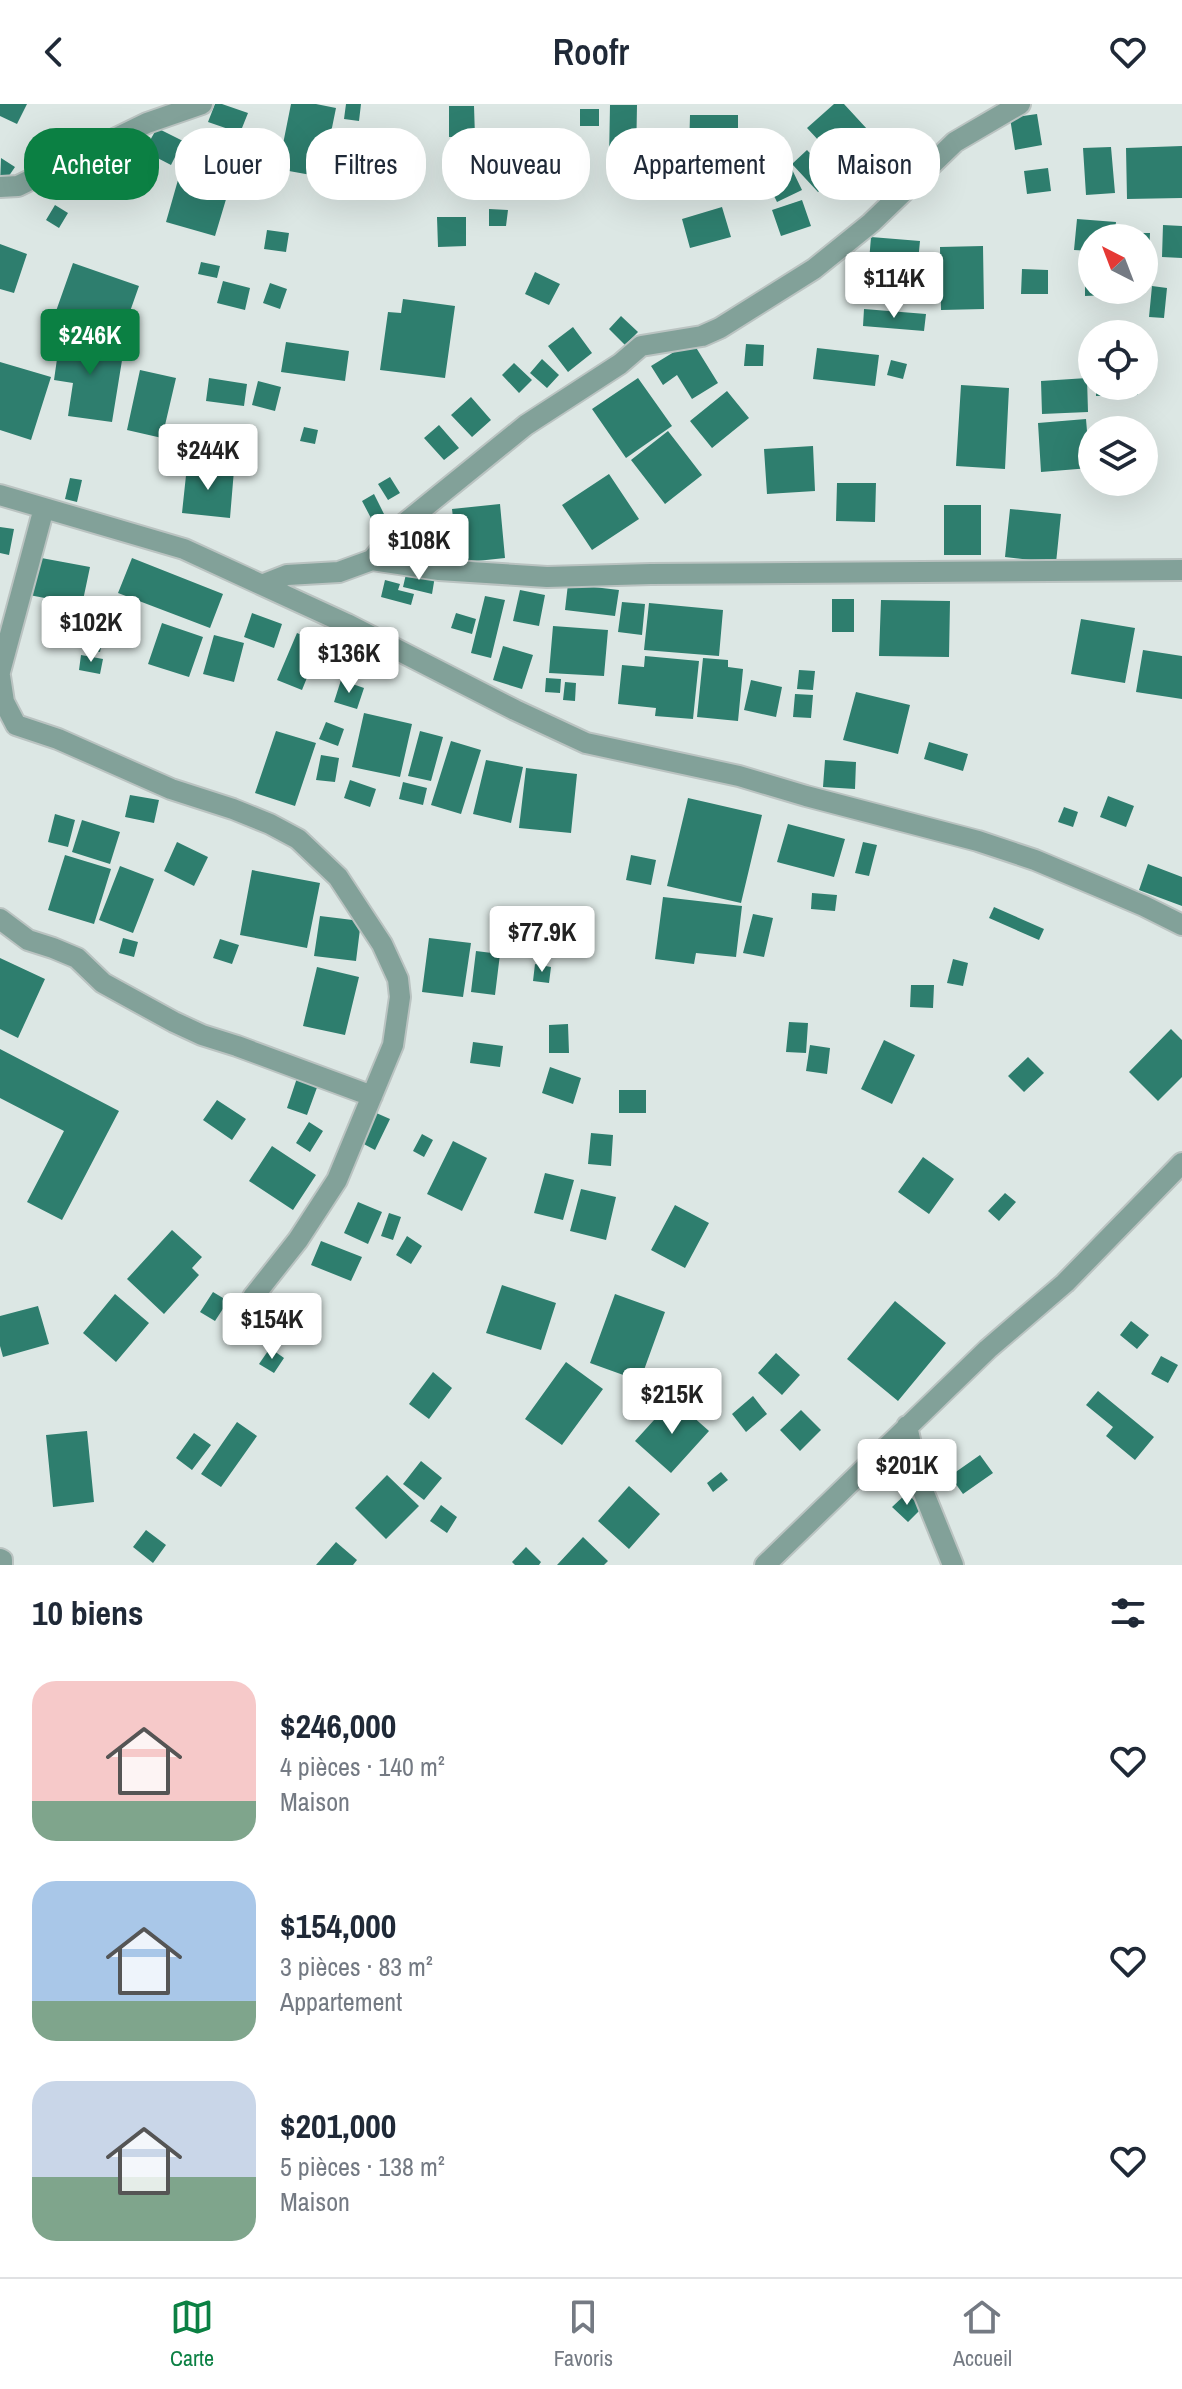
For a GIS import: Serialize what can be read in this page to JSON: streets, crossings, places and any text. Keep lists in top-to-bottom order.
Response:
{
  "north": "top left",
  "page": {
    "header": "Roofr",
    "chip": [
      "Acheter",
      "Louer",
      "Filtres",
      "Nouveau",
      "Appartement",
      "Maison"
    ],
    "price": [
      "$114K",
      "$246K",
      "$244K",
      "$108K",
      "$102K",
      "$136K",
      "$77.9K",
      "$154K",
      "$215K",
      "$201K"
    ],
    "heading": "10 biens",
    "list": [
      {
        "name": "$246,000",
        "note": "4 pièces · 140 m² · Maison"
      },
      {
        "name": "$154,000",
        "note": "3 pièces · 83 m² · Appartement"
      },
      {
        "name": "$201,000",
        "note": "5 pièces · 138 m² · Maison"
      }
    ],
    "tabs": ["Carte", "Favoris", "Accueil"]
  }
}
